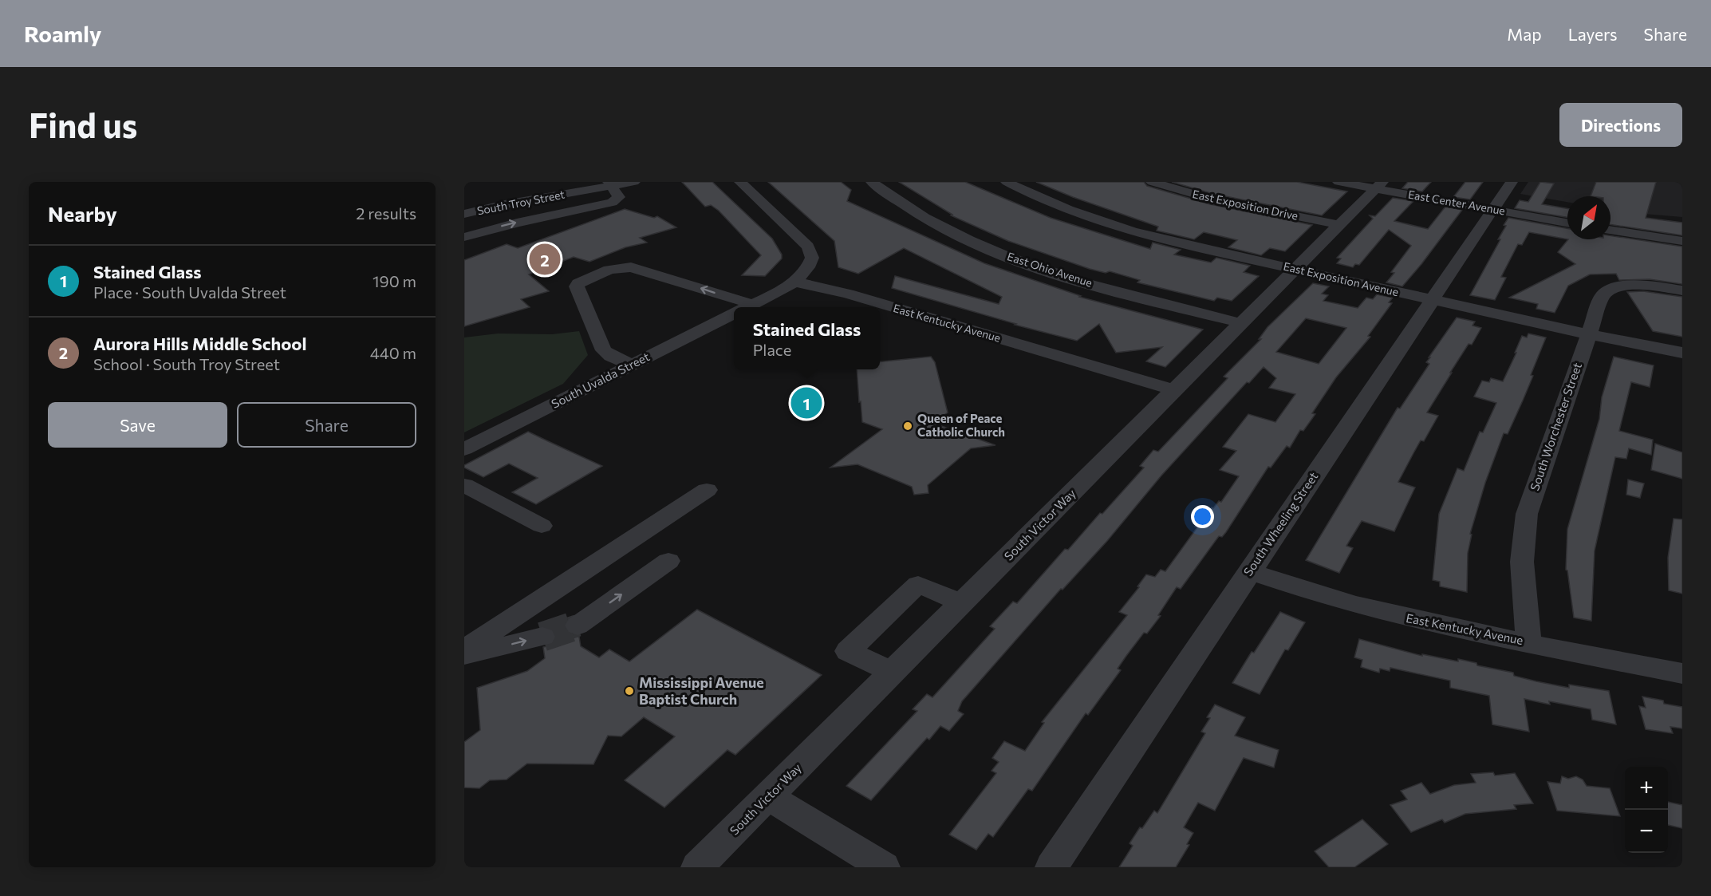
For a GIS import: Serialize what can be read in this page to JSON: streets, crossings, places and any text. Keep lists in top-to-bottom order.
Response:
{
  "streets": {
    "street": [
      "South Troy Street",
      "East Center Avenue",
      "East Exposition Drive",
      "East Ohio Avenue",
      "East Exposition Avenue",
      "East Kentucky Avenue",
      "South Uvalda Street",
      "South Worchester Street",
      "South Wheeling Street",
      "South Victor Way"
    ]
  },
  "crossings": [
    ["East Center Avenue", "South Wheeling Street"],
    ["East Center Avenue", "South Victor Way"],
    ["East Exposition Drive", "South Victor Way"],
    ["East Ohio Avenue", "South Victor Way"],
    ["East Exposition Avenue", "South Worchester Street"],
    ["East Exposition Avenue", "South Wheeling Street"],
    ["East Exposition Avenue", "South Victor Way"],
    ["East Kentucky Avenue", "South Uvalda Street"],
    ["East Kentucky Avenue", "South Worchester Street"],
    ["East Kentucky Avenue", "South Wheeling Street"],
    ["East Kentucky Avenue", "South Victor Way"]
  ],
  "places": ["Queen of Peace Catholic Church", "Mississippi Avenue Baptist Church"],
  "north": "top right",
  "page": {
    "header": "Roamly",
    "nav": ["Map", "Layers", "Share"],
    "buttons": [
      "Directions",
      ["Save", "Share"]
    ],
    "title": "Find us",
    "heading": ["Nearby", "2 results"],
    "pins": ["2", "1"],
    "list": [
      {
        "mark": "1",
        "name": "Stained Glass",
        "note": "Place · South Uvalda Street",
        "value": "190 m"
      },
      {
        "mark": "2",
        "name": "Aurora Hills Middle School",
        "note": "School · South Troy Street",
        "value": "440 m"
      }
    ],
    "popup": ["Stained Glass", "Place"],
    "map_buttons": ["+", "−"]
  }
}
